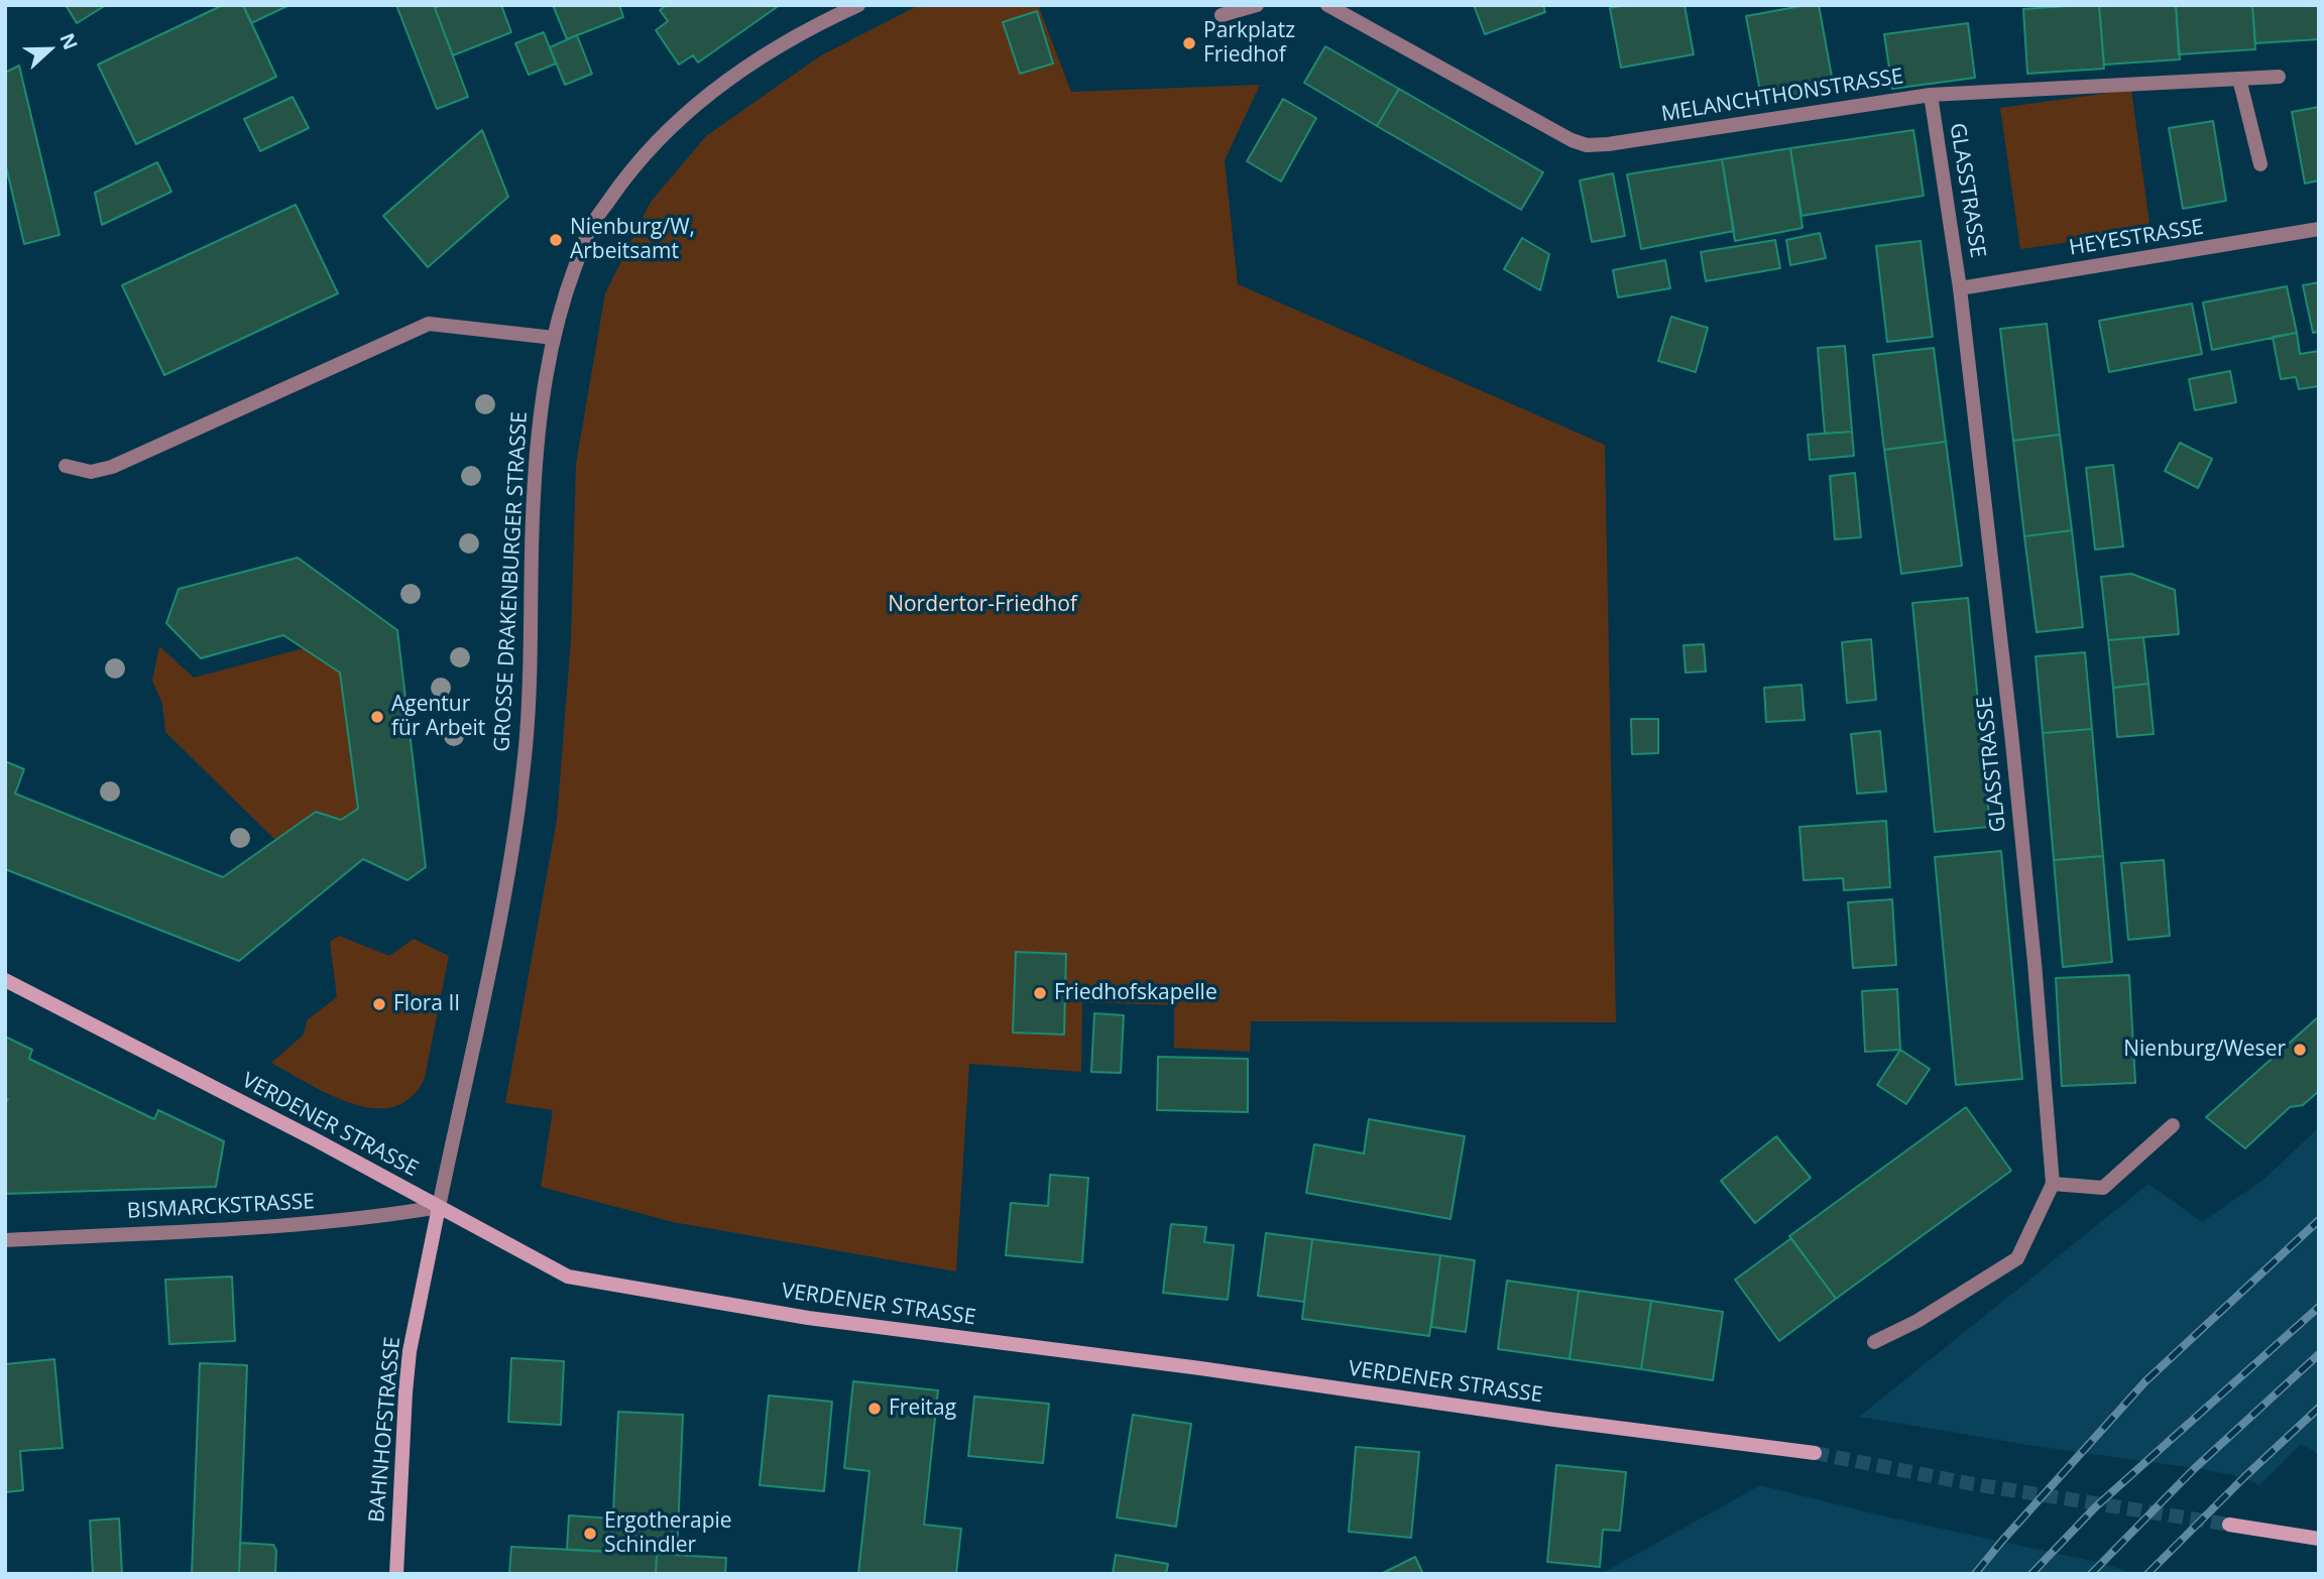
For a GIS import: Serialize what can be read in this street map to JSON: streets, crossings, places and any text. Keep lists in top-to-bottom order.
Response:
{
  "streets": {
    "main road": ["VERDENER STRASSE", "BAHNHOFSTRASSE"],
    "street": [
      "MELANCHTHONSTRASSE",
      "GLASSTRASSE",
      "HEYESTRASSE",
      "GROSSE DRAKENBURGER STRASSE",
      "BISMARCKSTRASSE"
    ]
  },
  "crossings": [
    ["MELANCHTHONSTRASSE", "GLASSTRASSE"],
    ["GLASSTRASSE", "HEYESTRASSE"],
    ["GROSSE DRAKENBURGER STRASSE", "VERDENER STRASSE"],
    ["GROSSE DRAKENBURGER STRASSE", "BISMARCKSTRASSE"],
    ["GROSSE DRAKENBURGER STRASSE", "BAHNHOFSTRASSE"],
    ["VERDENER STRASSE", "BISMARCKSTRASSE"],
    ["VERDENER STRASSE", "BAHNHOFSTRASSE"],
    ["BISMARCKSTRASSE", "BAHNHOFSTRASSE"]
  ],
  "parks": ["Nordertor-Friedhof"],
  "places": [
    "Parkplatz Friedhof",
    "Nienburg/W, Arbeitsamt",
    "Agentur für Arbeit",
    "Friedhofskapelle",
    "Flora II",
    "Nienburg/Weser",
    "Freitag",
    "Ergotherapie Schindler"
  ],
  "north": "right"
}
